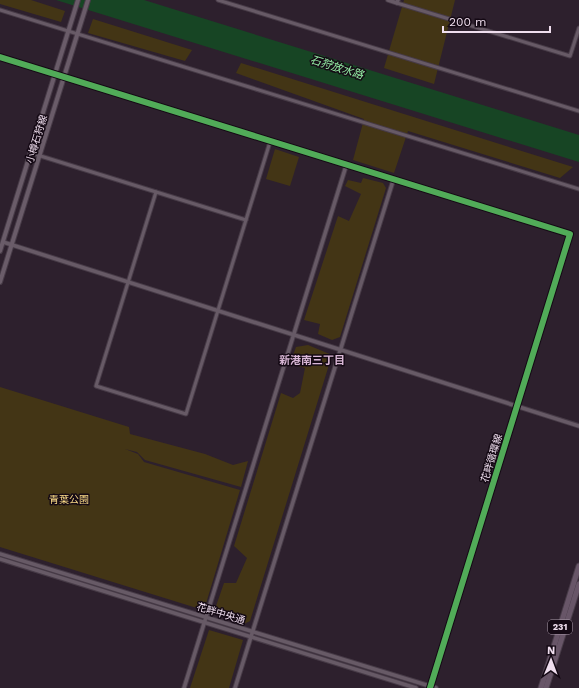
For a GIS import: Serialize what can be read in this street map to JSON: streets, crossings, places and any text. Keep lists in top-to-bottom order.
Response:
{
  "streets": {
    "highway": ["231"],
    "main road": ["小樽石狩線"],
    "street": ["花畔循環線", "花畔中央通"]
  },
  "crossings": [
    ["花畔循環線", "花畔中央通"]
  ],
  "districts": ["新港南三丁目"],
  "water": ["石狩放水路"],
  "parks": ["青葉公園"],
  "scale_bar": "200 m",
  "north": "top"
}
